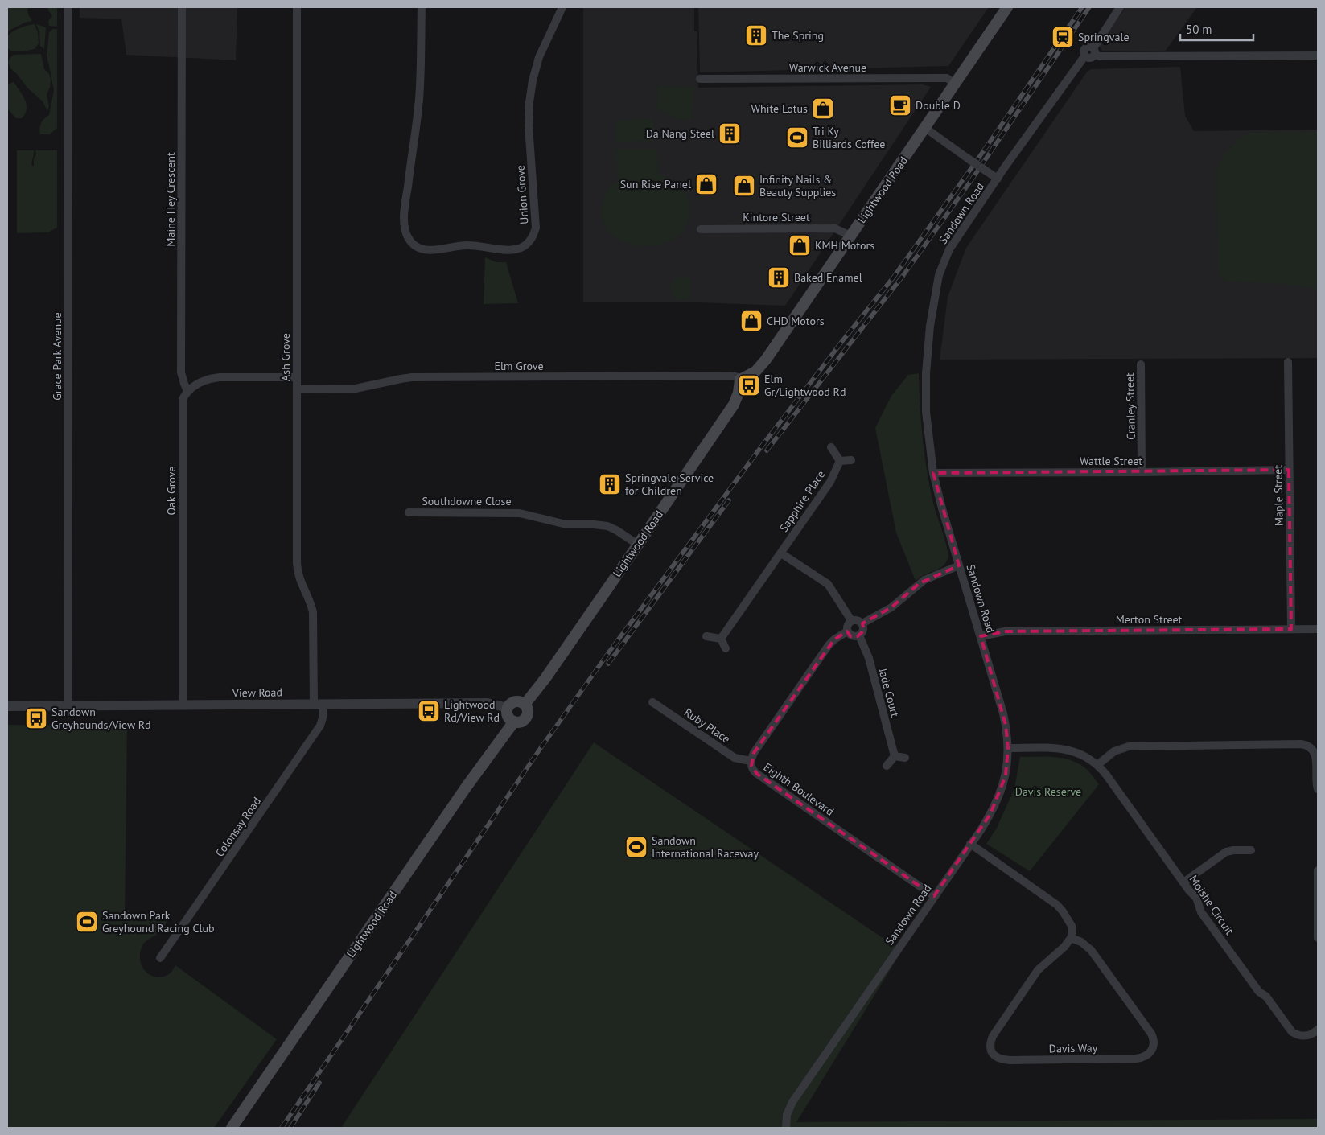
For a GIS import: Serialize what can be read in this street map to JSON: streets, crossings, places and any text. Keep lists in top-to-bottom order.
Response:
{
  "streets": {
    "main road": ["Lightwood Road"],
    "street": [
      "Warwick Avenue",
      "Union Grove",
      "Maine Hey Crescent",
      "Sandown Road",
      "Kintore Street",
      "Grace Park Avenue",
      "Ash Grove",
      "Elm Grove",
      "Cranley Street",
      "Wattle Street",
      "Oak Grove",
      "Maple Street",
      "Southdowne Close",
      "Sapphire Place",
      "Merton Street",
      "View Road",
      "Jade Court",
      "Ruby Place",
      "Eighth Boulevard",
      "Colonsay Road",
      "Moishe Circuit",
      "Davis Way"
    ]
  },
  "crossings": [
    ["Warwick Avenue", "Lightwood Road"],
    ["Lightwood Road", "Kintore Street"],
    ["Lightwood Road", "Elm Grove"],
    ["Lightwood Road", "Southdowne Close"],
    ["Lightwood Road", "View Road"],
    ["Maine Hey Crescent", "Oak Grove"],
    ["Sandown Road", "Wattle Street"],
    ["Sandown Road", "Merton Street"],
    ["Sandown Road", "Eighth Boulevard"],
    ["Sandown Road", "Moishe Circuit"],
    ["Grace Park Avenue", "View Road"],
    ["Ash Grove", "Elm Grove"],
    ["Ash Grove", "View Road"],
    ["Ash Grove", "Colonsay Road"],
    ["Cranley Street", "Wattle Street"],
    ["Wattle Street", "Maple Street"],
    ["Oak Grove", "View Road"],
    ["Maple Street", "Merton Street"],
    ["View Road", "Colonsay Road"],
    ["Jade Court", "Eighth Boulevard"],
    ["Ruby Place", "Eighth Boulevard"]
  ],
  "parks": ["Davis Reserve"],
  "places": {
    "building": [
      "The Spring",
      "Da Nang Steel",
      "Baked Enamel",
      "Springvale Service for Children"
    ],
    "station": ["Springvale"],
    "cafe": ["Double D"],
    "shop": [
      "White Lotus",
      "Sun Rise Panel",
      "Infinity Nails & Beauty Supplies",
      "KMH Motors",
      "CHD Motors"
    ],
    "sports": ["Tri Ky Billiards Coffee", "Sandown International Raceway", "Sandown Park Greyhound Racing Club"],
    "bus stop": ["Elm Gr/Lightwood Rd", "Lightwood Rd/View Rd", "Sandown Greyhounds/View Rd"]
  },
  "scale_bar": "50 m"
}
